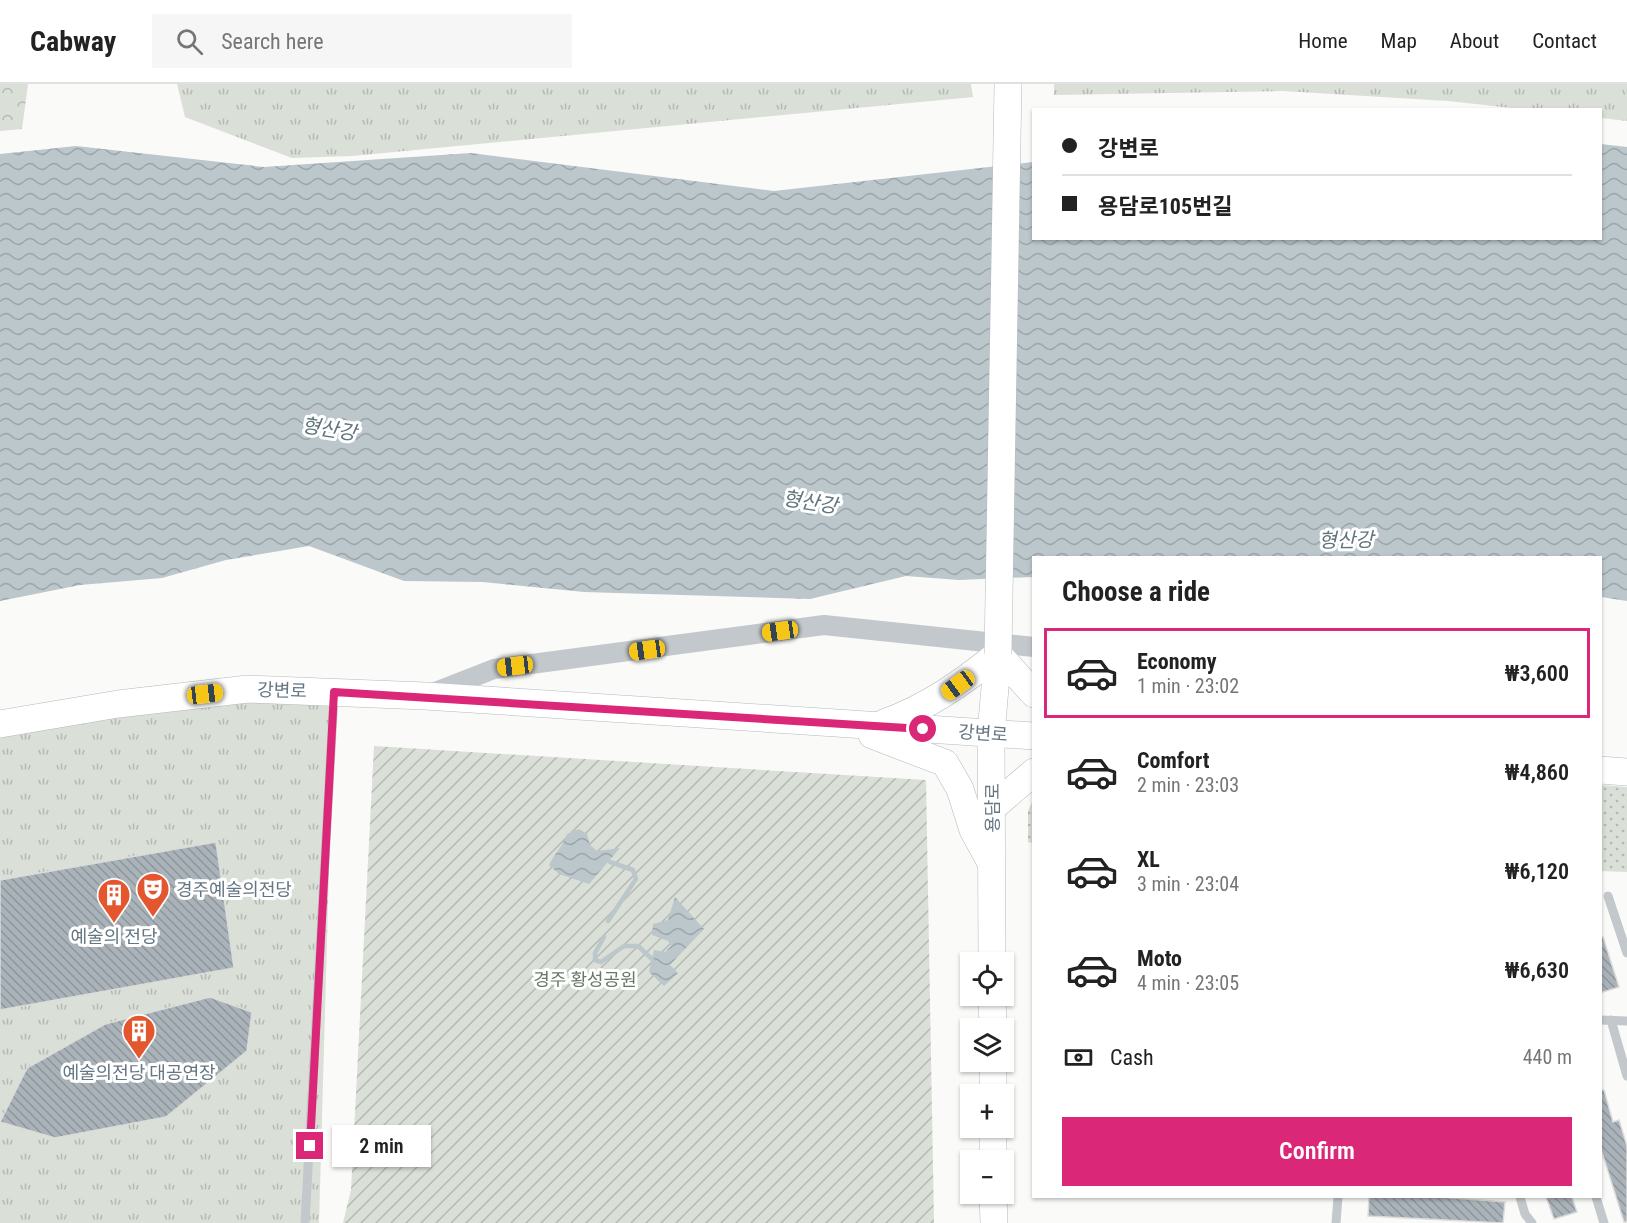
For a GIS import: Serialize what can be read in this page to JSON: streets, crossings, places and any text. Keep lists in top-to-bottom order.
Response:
{
  "streets": {
    "main road": ["강변로", "용담로"]
  },
  "crossings": [
    ["강변로", "용담로"]
  ],
  "water": ["형산강"],
  "parks": ["경주 황성공원"],
  "places": {
    "theatre": ["경주예술의전당"],
    "building": ["예술의 전당", "예술의전당 대공연장"]
  },
  "page": {
    "header": "Cabway",
    "search": "Search here",
    "nav": [
      "Home",
      "Map",
      "About",
      "Contact"
    ],
    "banner": ["강변로", "용담로105번길"],
    "heading": "Choose a ride",
    "list": [
      {
        "name": "Economy",
        "note": "1 min · 23:02",
        "value": "₩3,600"
      },
      {
        "name": "Comfort",
        "note": "2 min · 23:03",
        "value": "₩4,860"
      },
      {
        "name": "XL",
        "note": "3 min · 23:04",
        "value": "₩6,120"
      },
      {
        "name": "Moto",
        "note": "4 min · 23:05",
        "value": "₩6,630"
      }
    ],
    "map_buttons": ["+", "−"],
    "pay": ["Cash", "440 m"],
    "buttons": "Confirm",
    "bubble": "2 min"
  }
}
